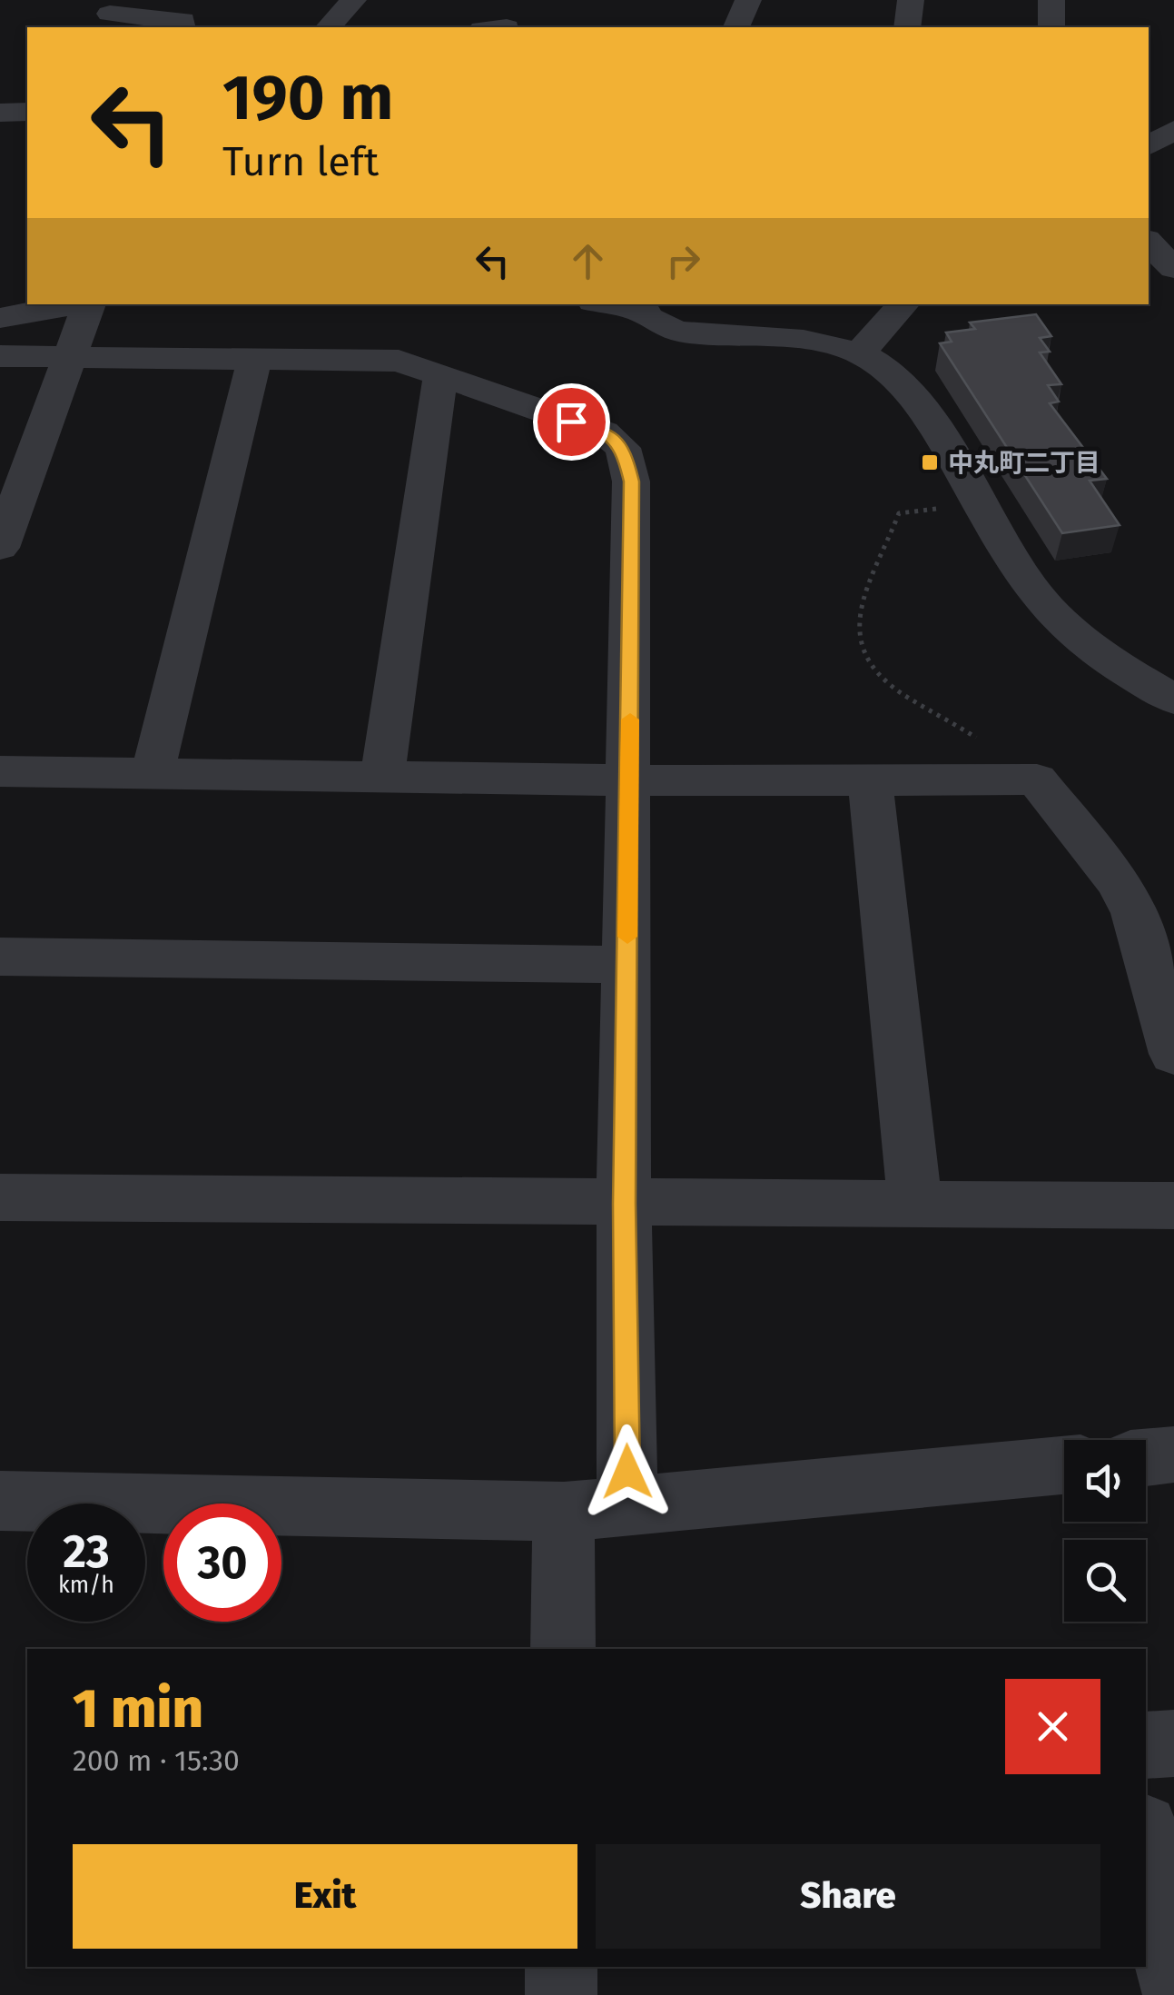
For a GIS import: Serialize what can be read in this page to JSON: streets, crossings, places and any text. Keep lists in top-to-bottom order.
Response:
{
  "places": {
    "transit": ["中丸町二丁目"]
  },
  "page": {
    "turn": ["190 m", "Turn left"],
    "speed": "23 km/h",
    "limit": "30",
    "heading": ["1 min", "200 m · 15:30"],
    "buttons": ["Exit", "Share"]
  }
}
